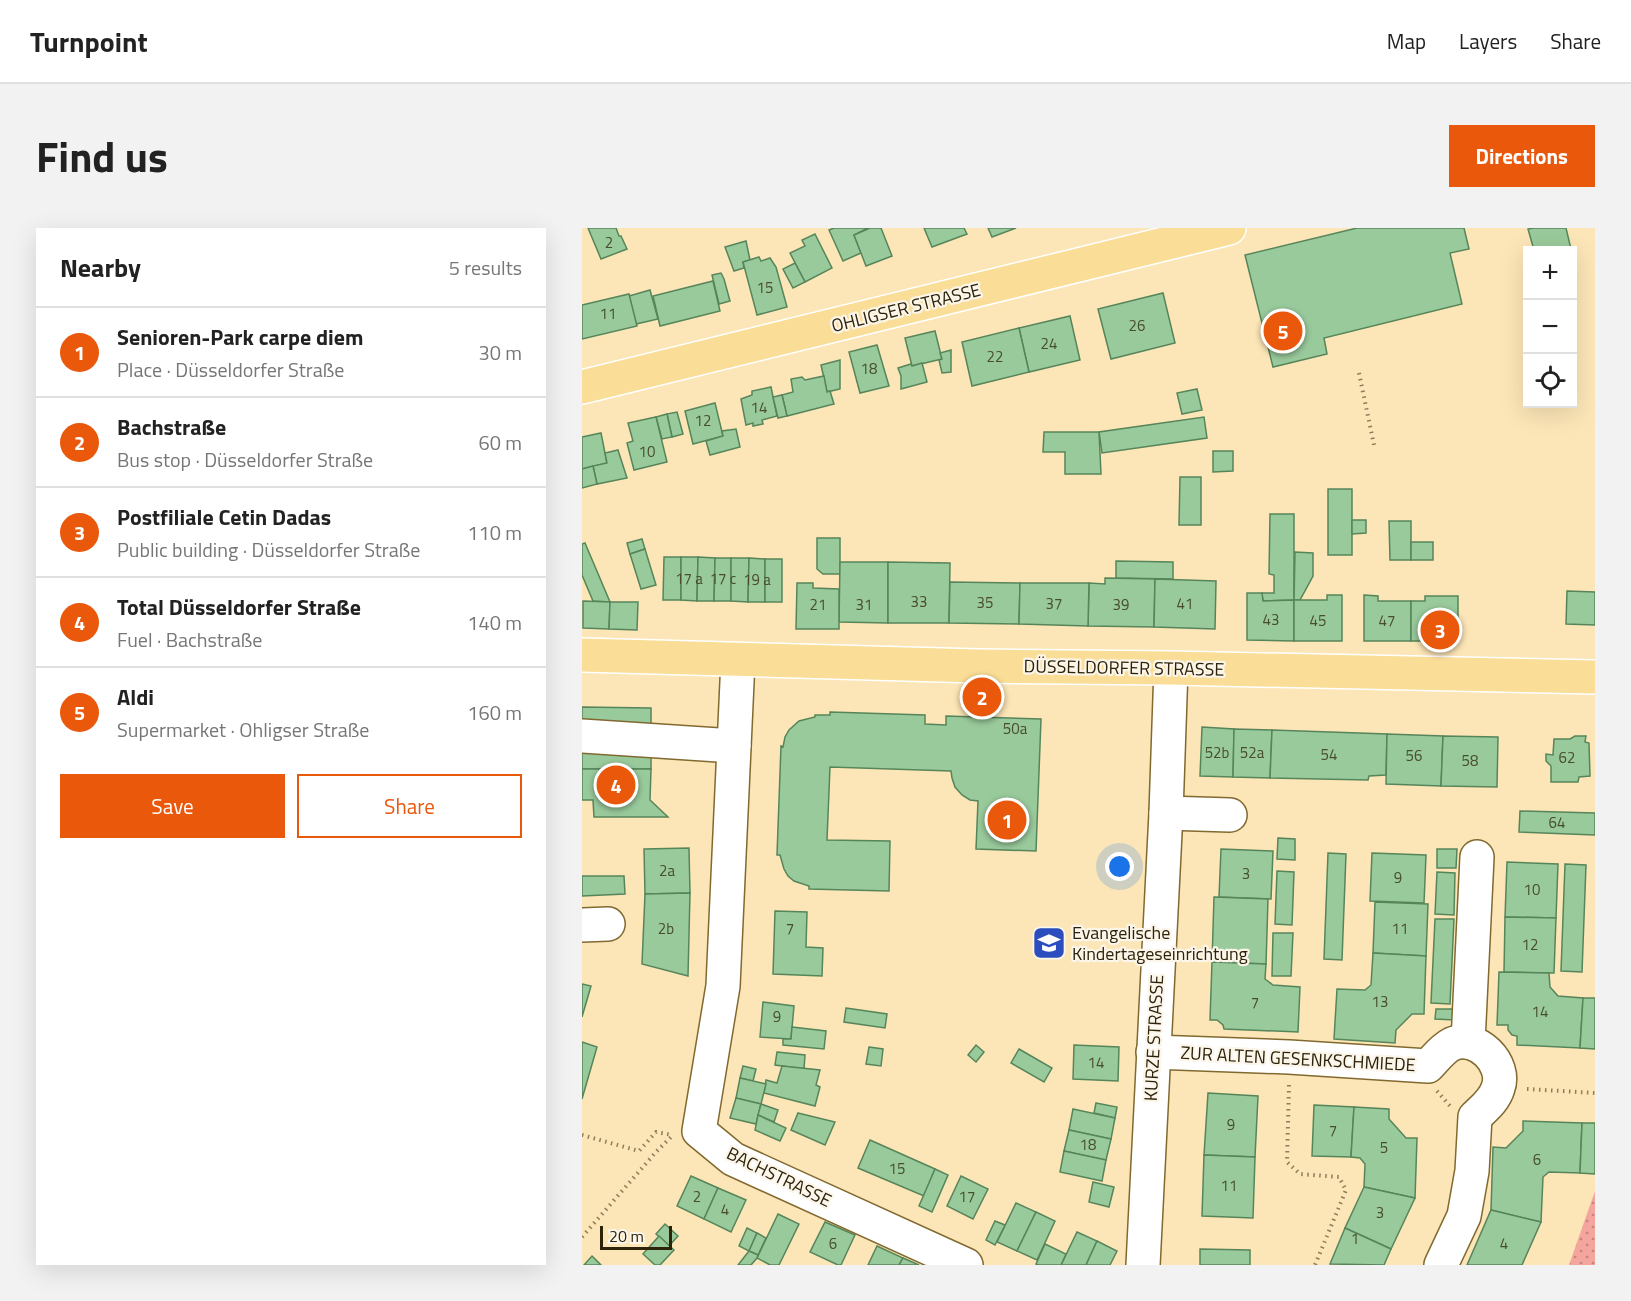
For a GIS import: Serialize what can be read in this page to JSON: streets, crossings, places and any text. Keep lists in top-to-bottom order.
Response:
{
  "streets": {
    "main road": ["OHLIGSER STRASSE", "DÜSSELDORFER STRASSE"],
    "street": ["KURZE STRASSE", "ZUR ALTEN GESENKSCHMIEDE", "BACHSTRASSE"]
  },
  "crossings": [
    ["DÜSSELDORFER STRASSE", "KURZE STRASSE"],
    ["KURZE STRASSE", "ZUR ALTEN GESENKSCHMIEDE"]
  ],
  "places": {
    "school or university": ["Evangelische Kindertageseinrichtung"]
  },
  "house_numbers": [
    "2",
    "15",
    "11",
    "26",
    "24",
    "22",
    "18",
    "14",
    "12",
    "10",
    "17 a",
    "17 c",
    "19 a",
    "33",
    "35",
    "37",
    "41",
    "21",
    "31",
    "39",
    "43",
    "45",
    "47",
    "50a",
    "52b",
    "52a",
    "54",
    "56",
    "62",
    "58",
    "64",
    "2a",
    "3",
    "9",
    "10",
    "2b",
    "7",
    "11",
    "12",
    "13",
    "7",
    "14",
    "9",
    "14",
    "9",
    "7",
    "18",
    "5",
    "6",
    "15",
    "11",
    "2",
    "17",
    "4",
    "3",
    "1",
    "6",
    "4"
  ],
  "scale_bar": "20 m",
  "page": {
    "header": "Turnpoint",
    "nav": ["Map", "Layers", "Share"],
    "title": "Find us",
    "buttons": [
      "Directions",
      ["Save", "Share"]
    ],
    "heading": ["Nearby", "5 results"],
    "map_buttons": ["+", "−"],
    "list": [
      {
        "mark": "1",
        "name": "Senioren-Park carpe diem",
        "note": "Place · Düsseldorfer Straße",
        "value": "30 m"
      },
      {
        "mark": "2",
        "name": "Bachstraße",
        "note": "Bus stop · Düsseldorfer Straße",
        "value": "60 m"
      },
      {
        "mark": "3",
        "name": "Postfiliale Cetin Dadas",
        "note": "Public building · Düsseldorfer Straße",
        "value": "110 m"
      },
      {
        "mark": "4",
        "name": "Total Düsseldorfer Straße",
        "note": "Fuel · Bachstraße",
        "value": "140 m"
      },
      {
        "mark": "5",
        "name": "Aldi",
        "note": "Supermarket · Ohligser Straße",
        "value": "160 m"
      }
    ],
    "pins": [
      "5",
      "3",
      "2",
      "4",
      "1"
    ],
    "scale": "20 m"
  }
}
